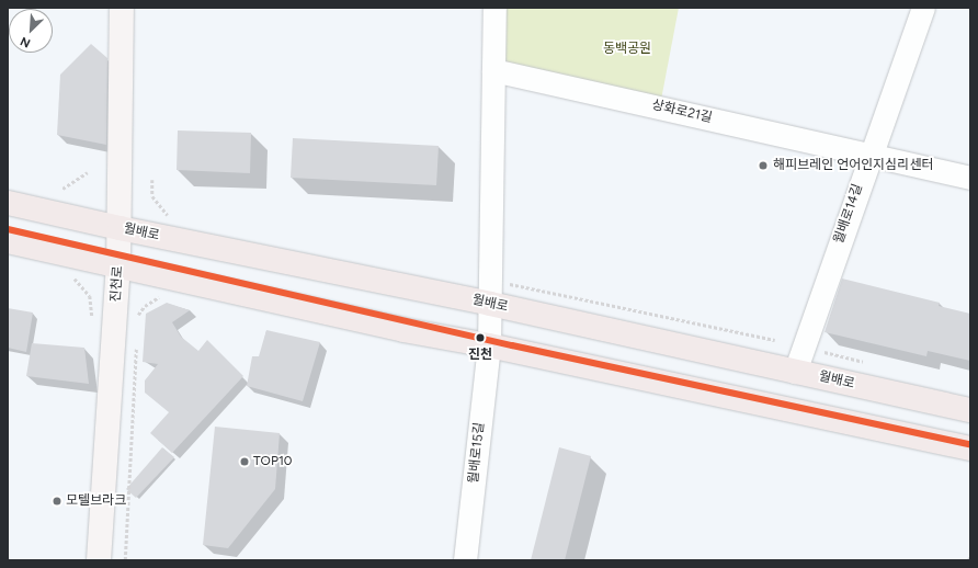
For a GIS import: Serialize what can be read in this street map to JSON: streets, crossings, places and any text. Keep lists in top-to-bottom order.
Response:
{
  "streets": {
    "main road": ["월배로", "진천로"],
    "street": ["상화로21길", "월배로14길", "월배로15길"]
  },
  "crossings": [
    ["상화로21길", "월배로14길"],
    ["월배로14길", "월배로"],
    ["월배로", "진천로"]
  ],
  "parks": ["동백공원"],
  "places": [
    "해피브레인 언어인지심리센터",
    "진천",
    "TOP10",
    "모텔브라크"
  ],
  "north": "bottom left"
}
